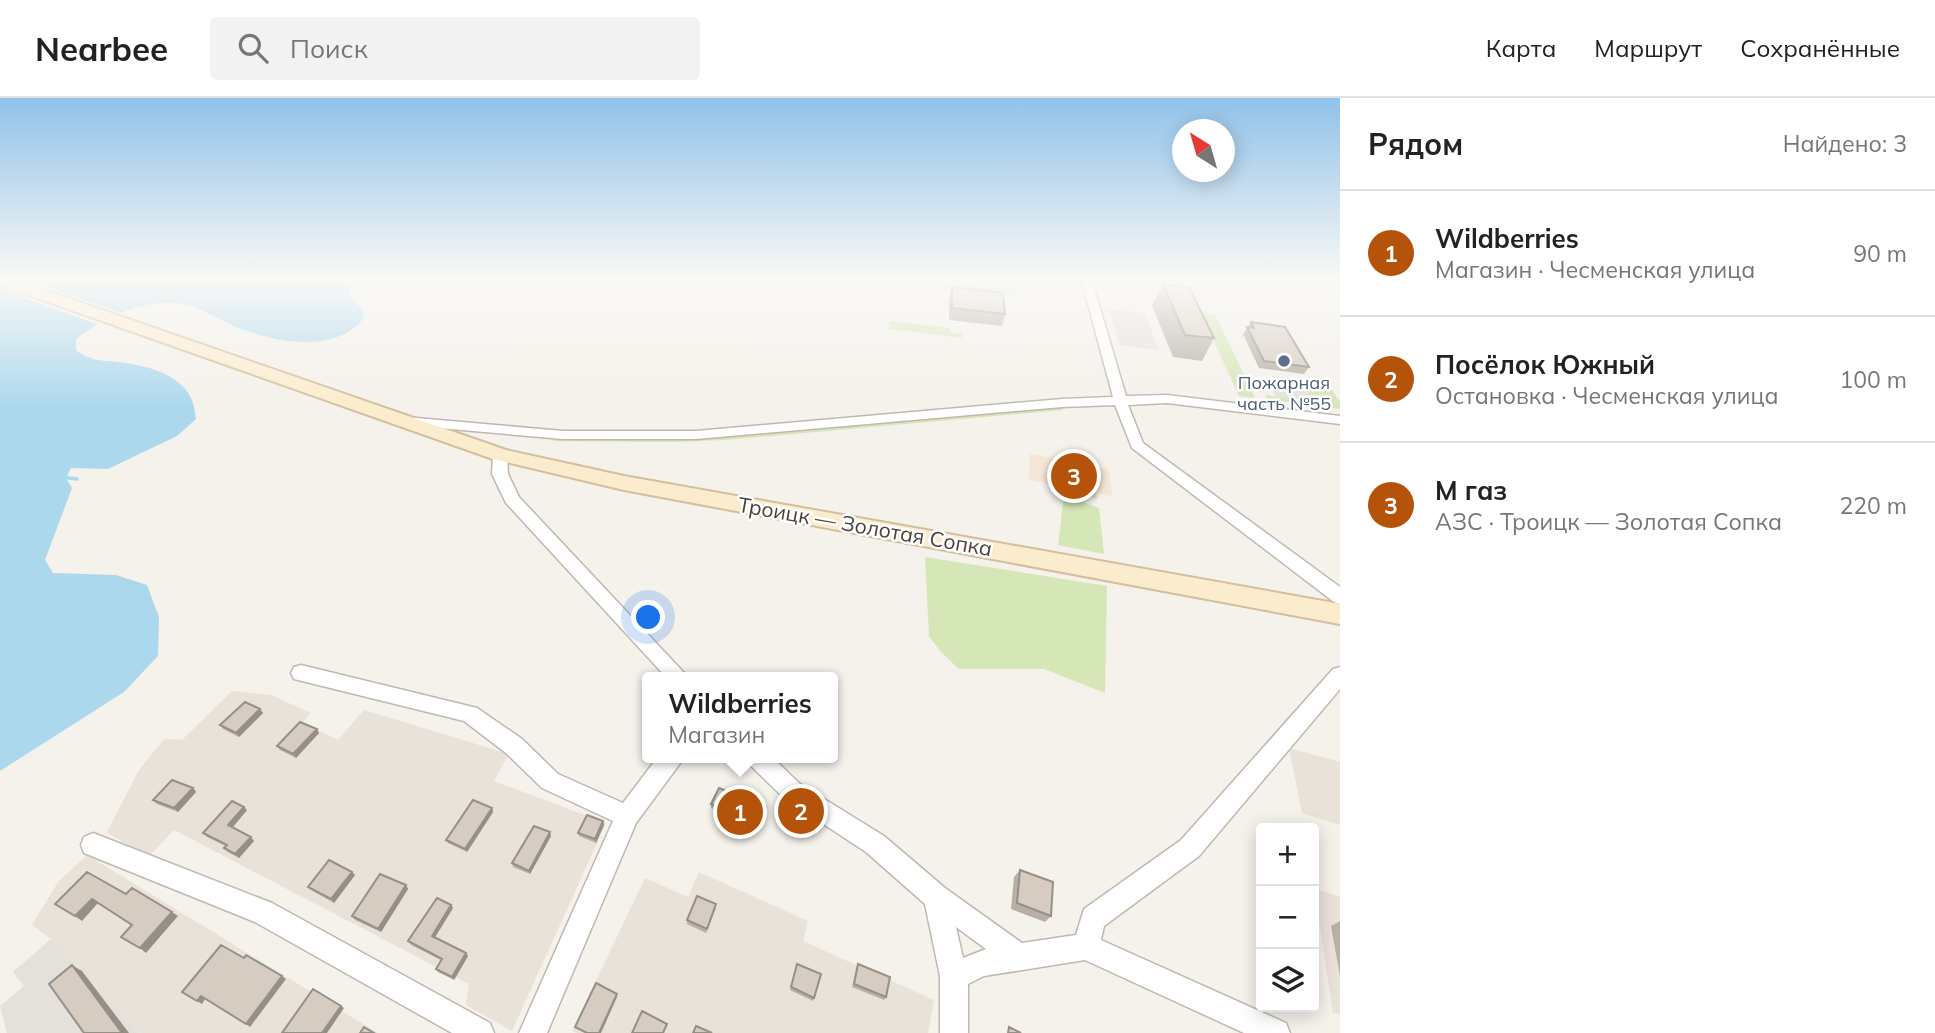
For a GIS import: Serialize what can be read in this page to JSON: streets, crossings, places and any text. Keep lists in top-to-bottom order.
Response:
{
  "streets": {
    "street": ["Троицк — Золотая Сопка"]
  },
  "places": ["Пожарная часть №55"],
  "north": "top left",
  "page": {
    "header": "Nearbee",
    "search": "Поиск",
    "nav": ["Карта", "Маршрут", "Сохранённые"],
    "heading": ["Рядом", "Найдено: 3"],
    "list": [
      {
        "mark": "1",
        "name": "Wildberries",
        "note": "Магазин · Чесменская улица",
        "value": "90 m"
      },
      {
        "mark": "2",
        "name": "Посёлок Южный",
        "note": "Остановка · Чесменская улица",
        "value": "100 m"
      },
      {
        "mark": "3",
        "name": "М газ",
        "note": "АЗС · Троицк — Золотая Сопка",
        "value": "220 m"
      }
    ],
    "pins": ["3", "2", "1"],
    "popup": ["Wildberries", "Магазин"],
    "map_buttons": ["+", "−"]
  }
}
